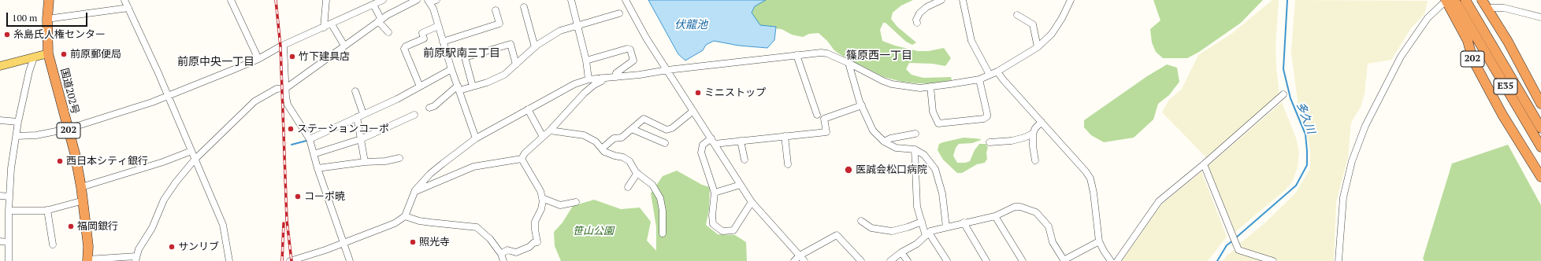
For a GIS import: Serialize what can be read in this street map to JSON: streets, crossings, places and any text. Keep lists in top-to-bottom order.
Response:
{
  "streets": {
    "highway": ["202", "E35", "国道202号"]
  },
  "crossings": [
    ["202", "E35"]
  ],
  "districts": ["前原駅南三丁目", "篠原西一丁目", "前原中央一丁目"],
  "water": ["伏龍池", "多久川"],
  "parks": ["笹山公園"],
  "places": [
    "糸島氏人権センター",
    "前原郵便局",
    "竹下建具店",
    "ミニストップ",
    "ステーションコーポ",
    "西日本シティ銀行",
    "医誠会松口病院",
    "コーポ暁",
    "福岡銀行",
    "照光寺",
    "サンリブ"
  ],
  "scale_bar": "100 m"
}
